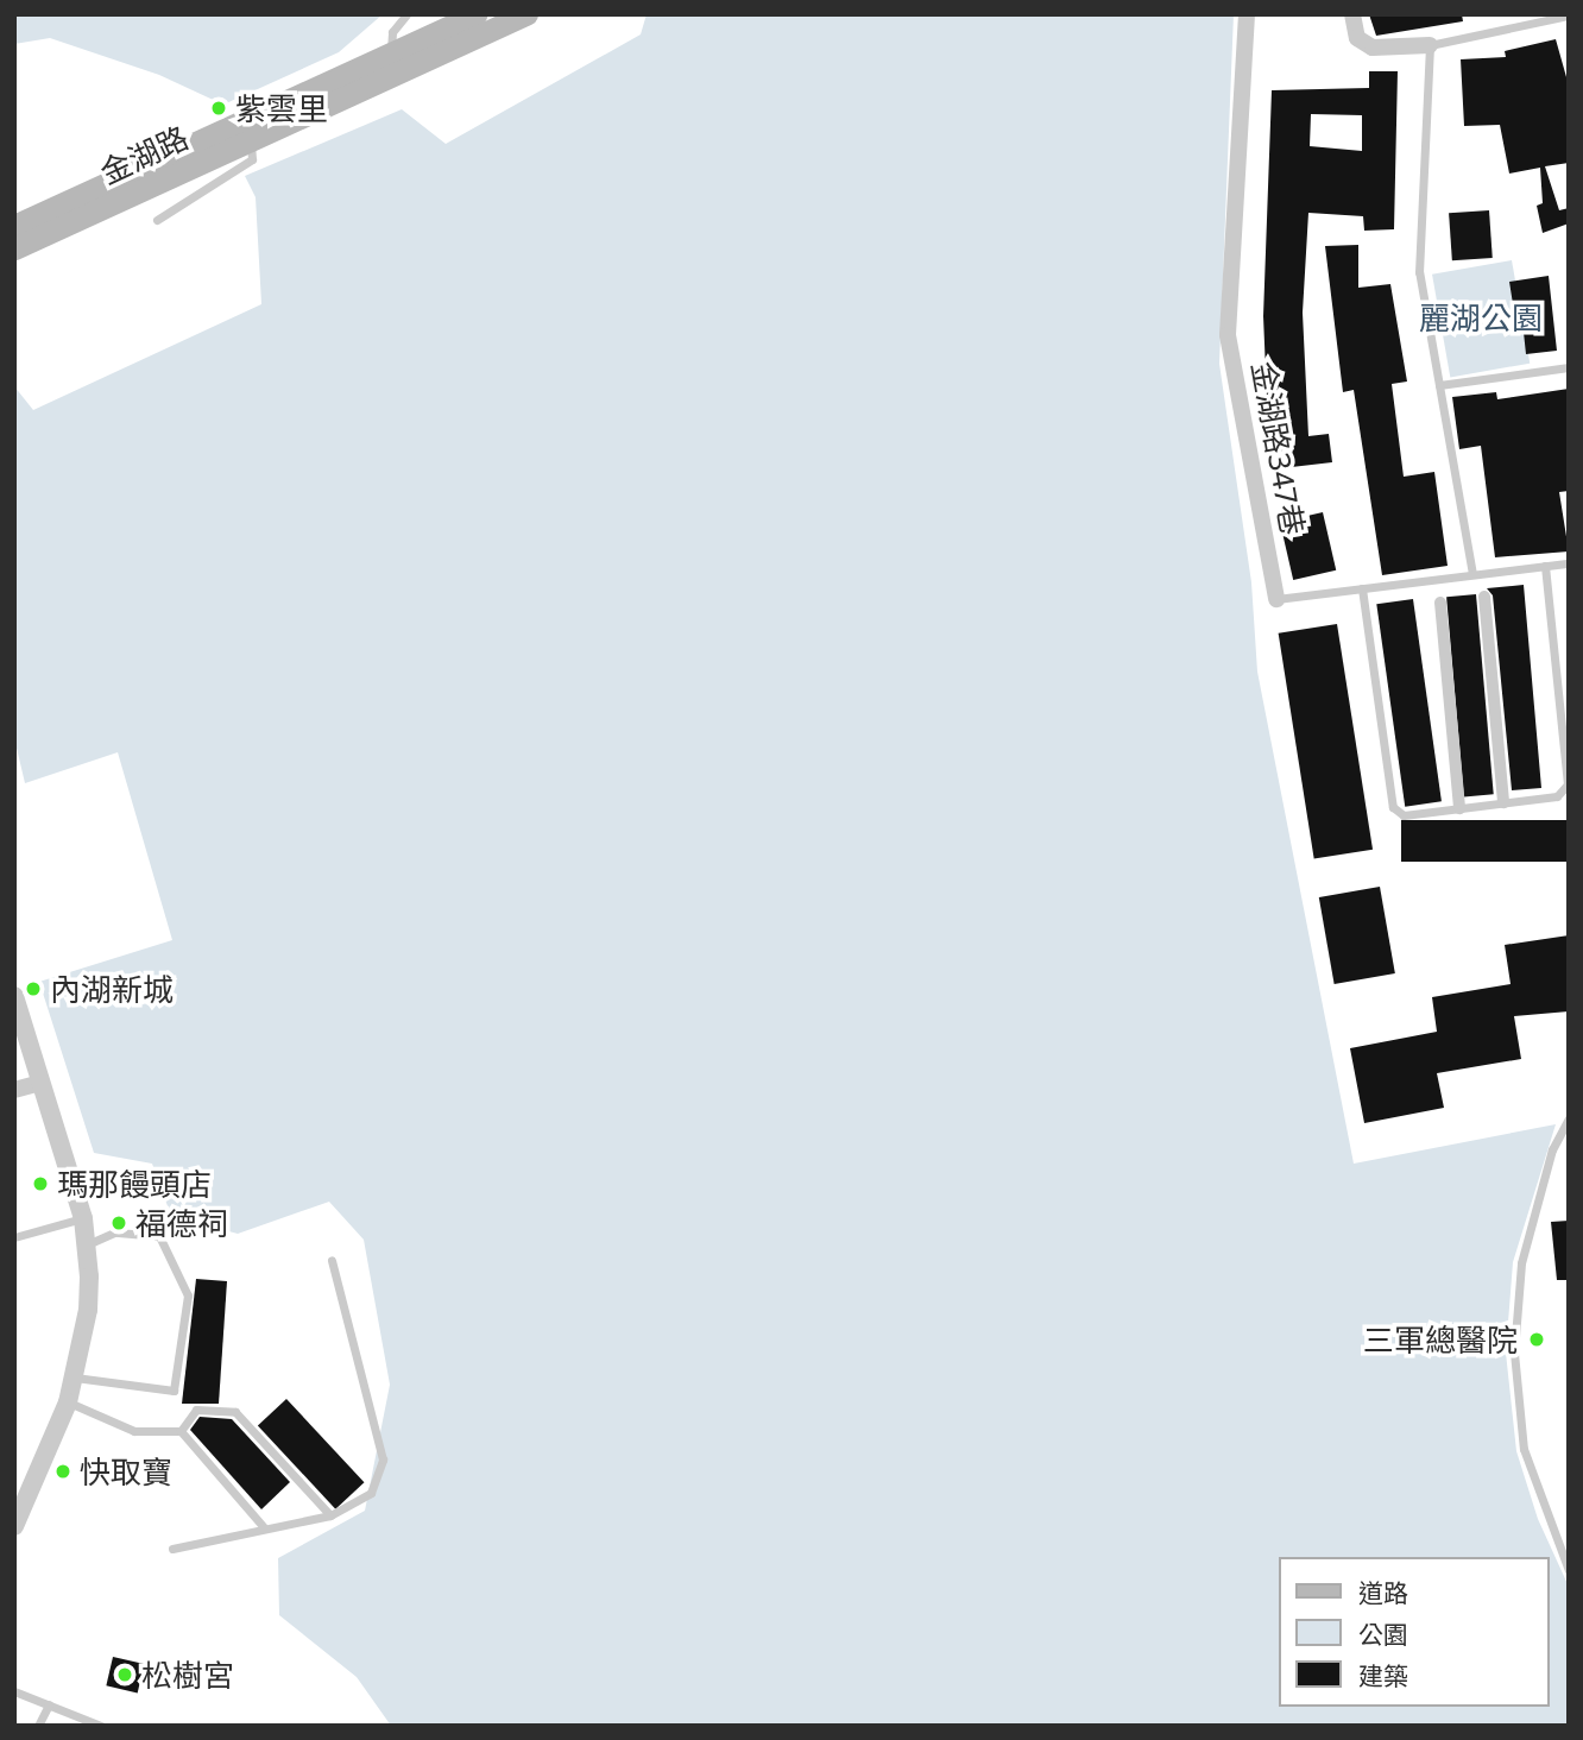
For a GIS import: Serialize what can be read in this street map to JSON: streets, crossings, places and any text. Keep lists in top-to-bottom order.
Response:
{
  "streets": {
    "main road": ["金湖路"],
    "street": ["金湖路347巷"]
  },
  "parks": ["麗湖公園"],
  "places": [
    "紫雲里",
    "內湖新城",
    "瑪那饅頭店",
    "福德祠",
    "三軍總醫院",
    "快取寶",
    "松樹宮"
  ],
  "legend": ["道路", "公園", "建築"]
}
